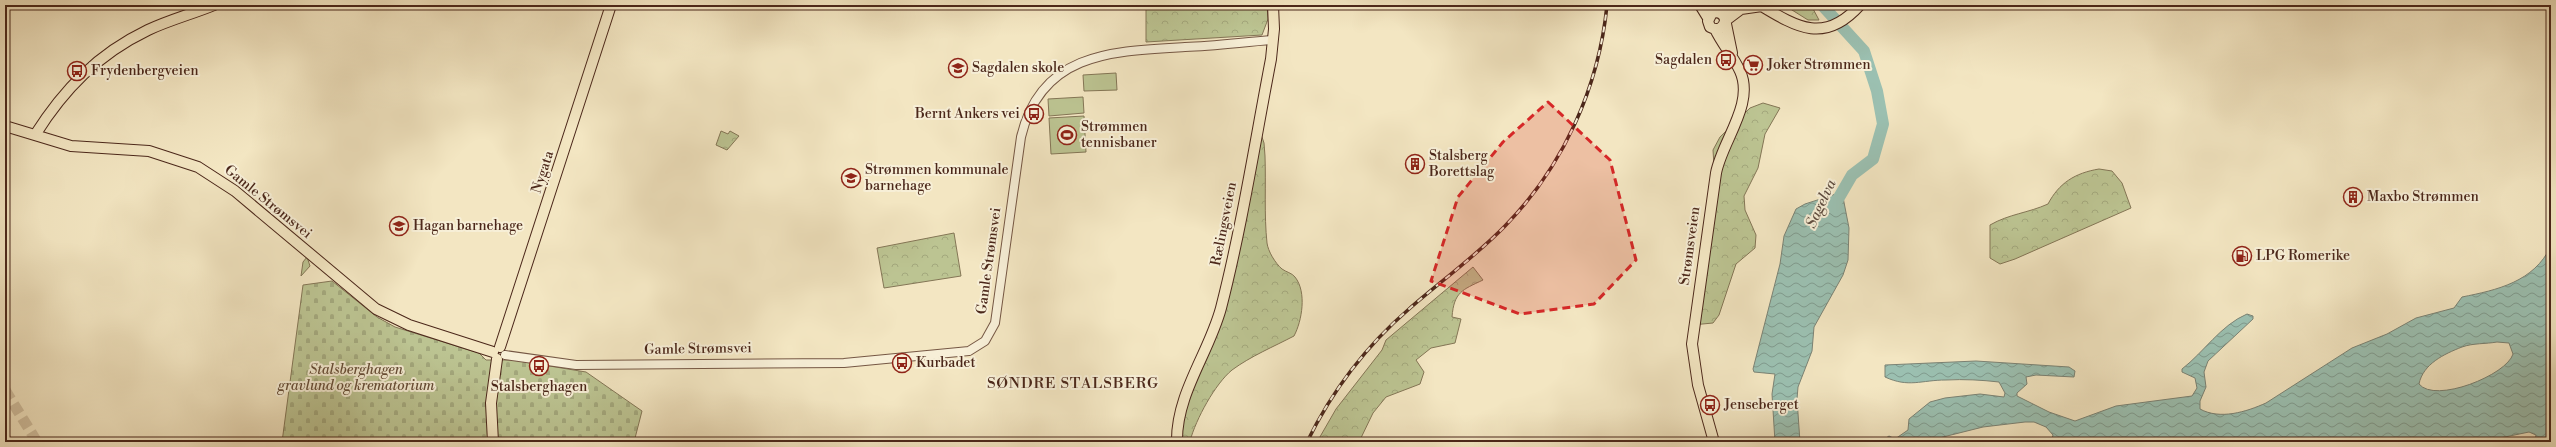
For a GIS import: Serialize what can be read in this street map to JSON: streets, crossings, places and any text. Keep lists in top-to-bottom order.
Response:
{
  "streets": {
    "main road": [
      "Nygata",
      "Gamle Strømsvei",
      "Rælingsveien",
      "Strømsveien"
    ]
  },
  "crossings": [
    ["Nygata", "Gamle Strømsvei"],
    ["Gamle Strømsvei", "Rælingsveien"]
  ],
  "districts": ["SØNDRE STALSBERG"],
  "water": ["Sagelva"],
  "parks": ["Stalsberghagen gravlund og krematorium"],
  "places": {
    "bus stop": [
      "Sagdalen",
      "Frydenbergveien",
      "Bernt Ankers vei",
      "Kurbadet",
      "Stalsberghagen",
      "Jenseberget"
    ],
    "supermarket": ["Joker Strømmen"],
    "school or university": ["Sagdalen skole", "Strømmen kommunale barnehage", "Hagan barnehage"],
    "sports": ["Strømmen tennisbaner"],
    "building": ["Stalsberg Borettslag", "Maxbo Strømmen"],
    "fuel station": ["LPG Romerike"]
  }
}
